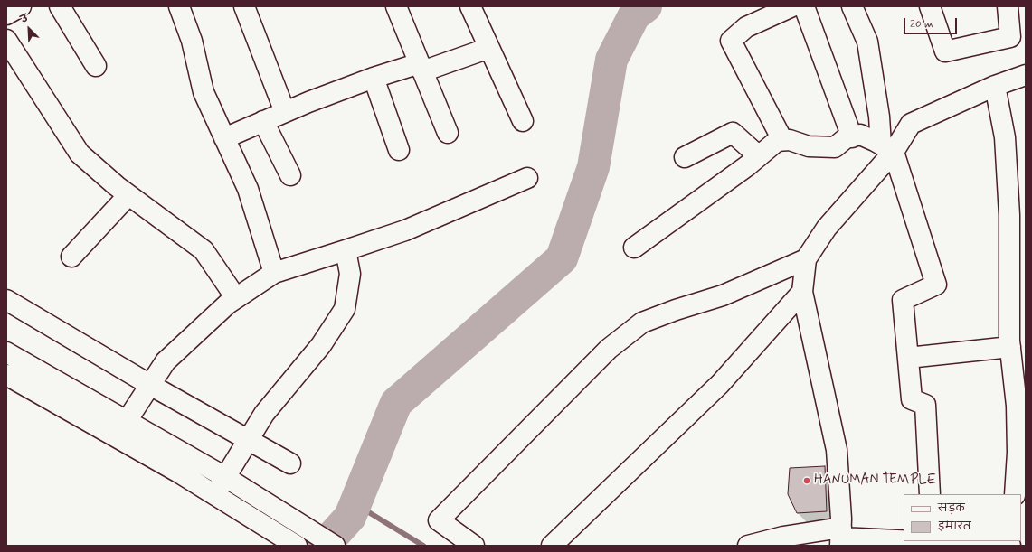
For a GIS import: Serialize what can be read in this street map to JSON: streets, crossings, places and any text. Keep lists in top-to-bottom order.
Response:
{
  "places": ["HANUMAN TEMPLE"],
  "legend": ["सड़क", "इमारत"],
  "scale_bar": "20 m",
  "north": "top left"
}
